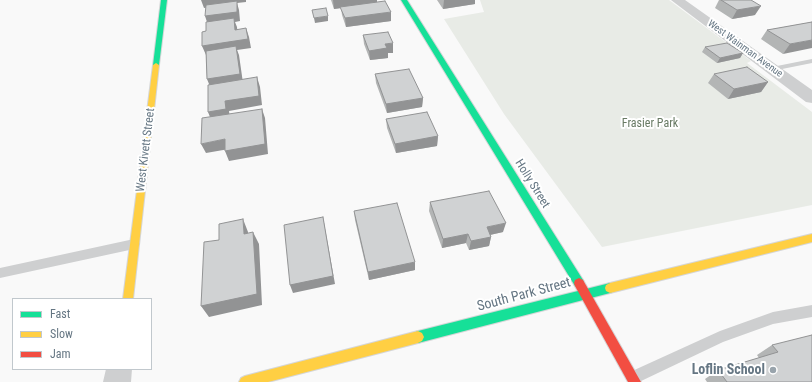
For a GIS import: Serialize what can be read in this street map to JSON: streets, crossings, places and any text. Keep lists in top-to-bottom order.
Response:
{
  "streets": {
    "street": [
      "West Wainman Avenue",
      "West Kivett Street",
      "Holly Street",
      "South Park Street"
    ]
  },
  "crossings": [
    ["Holly Street", "South Park Street"]
  ],
  "parks": ["Frasier Park"],
  "places": ["Loflin School"],
  "legend": ["Fast", "Slow", "Jam"]
}
